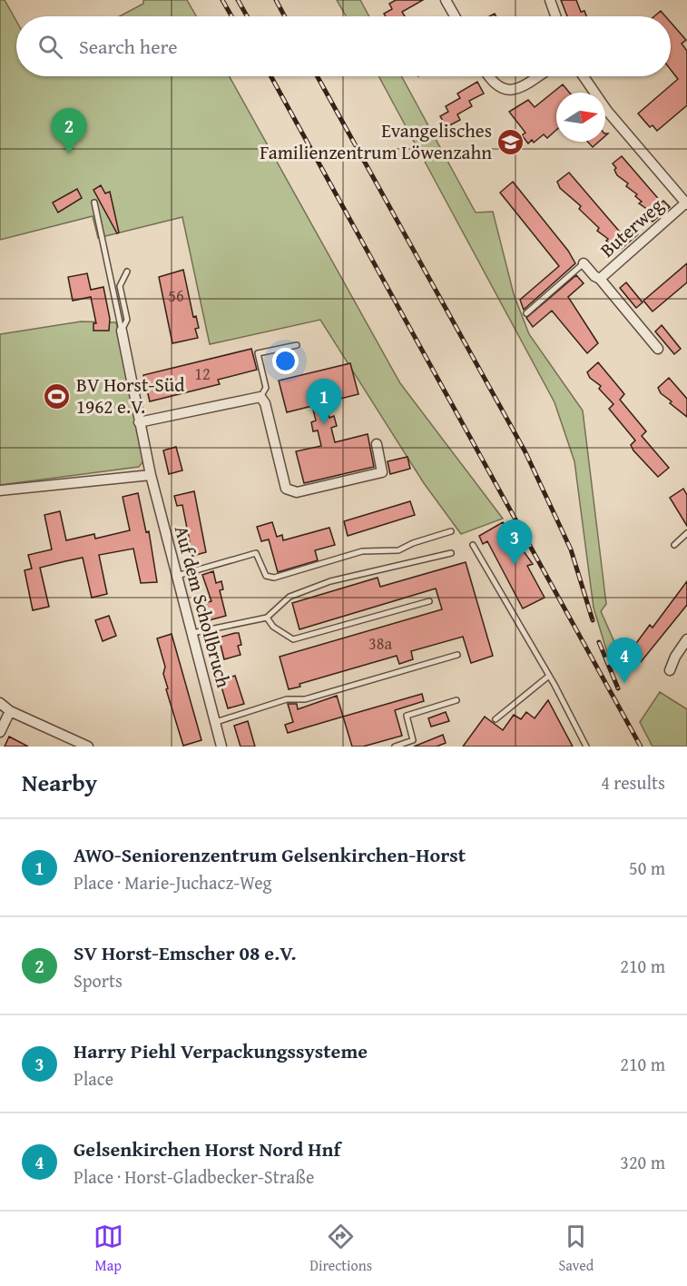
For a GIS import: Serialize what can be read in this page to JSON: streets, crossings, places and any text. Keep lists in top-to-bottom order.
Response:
{
  "streets": {
    "street": ["Buterweg", "Auf dem Schollbruch"]
  },
  "places": {
    "school or university": ["Evangelisches Familienzentrum Löwenzahn"],
    "sports": ["BV Horst-Süd 1962 e.V."]
  },
  "house_numbers": ["56", "12", "38a"],
  "north": "right",
  "page": {
    "search": "Search here",
    "pins": [
      "2",
      "1",
      "3",
      "4"
    ],
    "heading": ["Nearby", "4 results"],
    "list": [
      {
        "mark": "1",
        "name": "AWO-Seniorenzentrum Gelsenkirchen-Horst",
        "note": "Place · Marie-Juchacz-Weg",
        "value": "50 m"
      },
      {
        "mark": "2",
        "name": "SV Horst-Emscher 08 e.V.",
        "note": "Sports",
        "value": "210 m"
      },
      {
        "mark": "3",
        "name": "Harry Piehl Verpackungssysteme",
        "note": "Place",
        "value": "210 m"
      },
      {
        "mark": "4",
        "name": "Gelsenkirchen Horst Nord Hnf",
        "note": "Place · Horst-Gladbecker-Straße",
        "value": "320 m"
      }
    ],
    "nav": ["Map", "Directions", "Saved"]
  }
}
